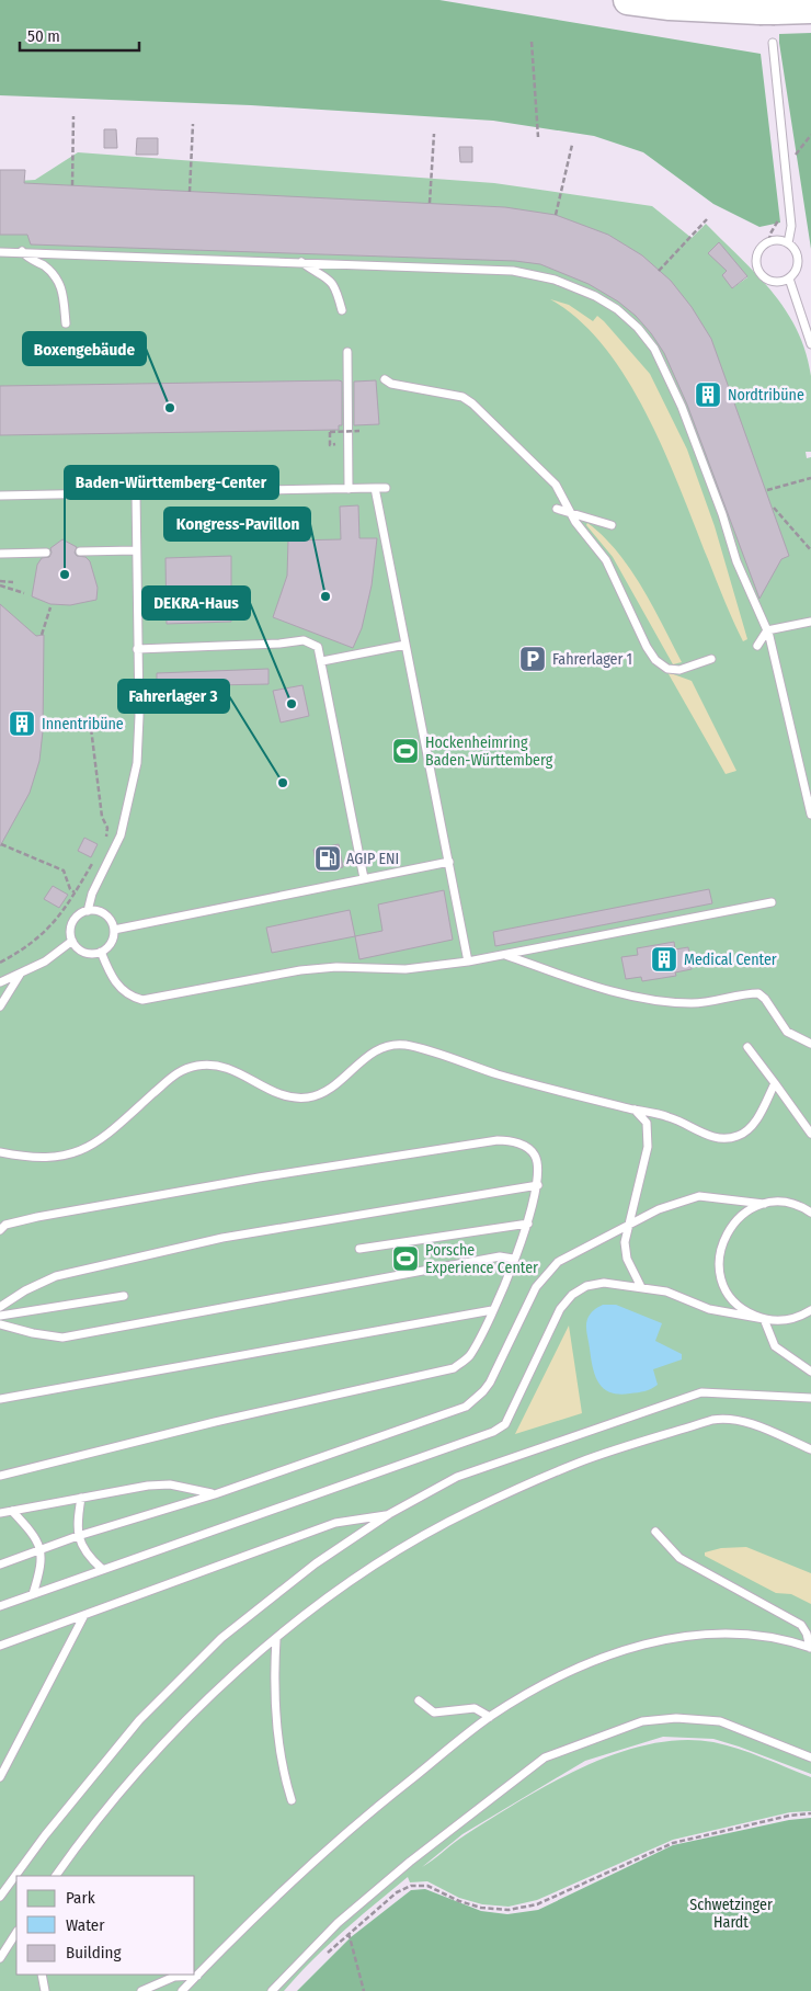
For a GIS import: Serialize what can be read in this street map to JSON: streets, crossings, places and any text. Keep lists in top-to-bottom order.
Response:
{
  "parks": ["Schwetzinger Hardt"],
  "places": {
    "building": ["Nordtribüne", "Innentribüne", "Medical Center"],
    "other": [
      "Boxengebäude",
      "Baden-Württemberg-Center",
      "Kongress-Pavillon",
      "DEKRA-Haus",
      "Fahrerlager 3"
    ],
    "parking": ["Fahrerlager 1"],
    "sports": ["Hockenheimring Baden-Württemberg", "Porsche Experience Center"],
    "fuel station": ["AGIP ENI"]
  },
  "legend": ["Park", "Water", "Building"],
  "scale_bar": "50 m"
}
